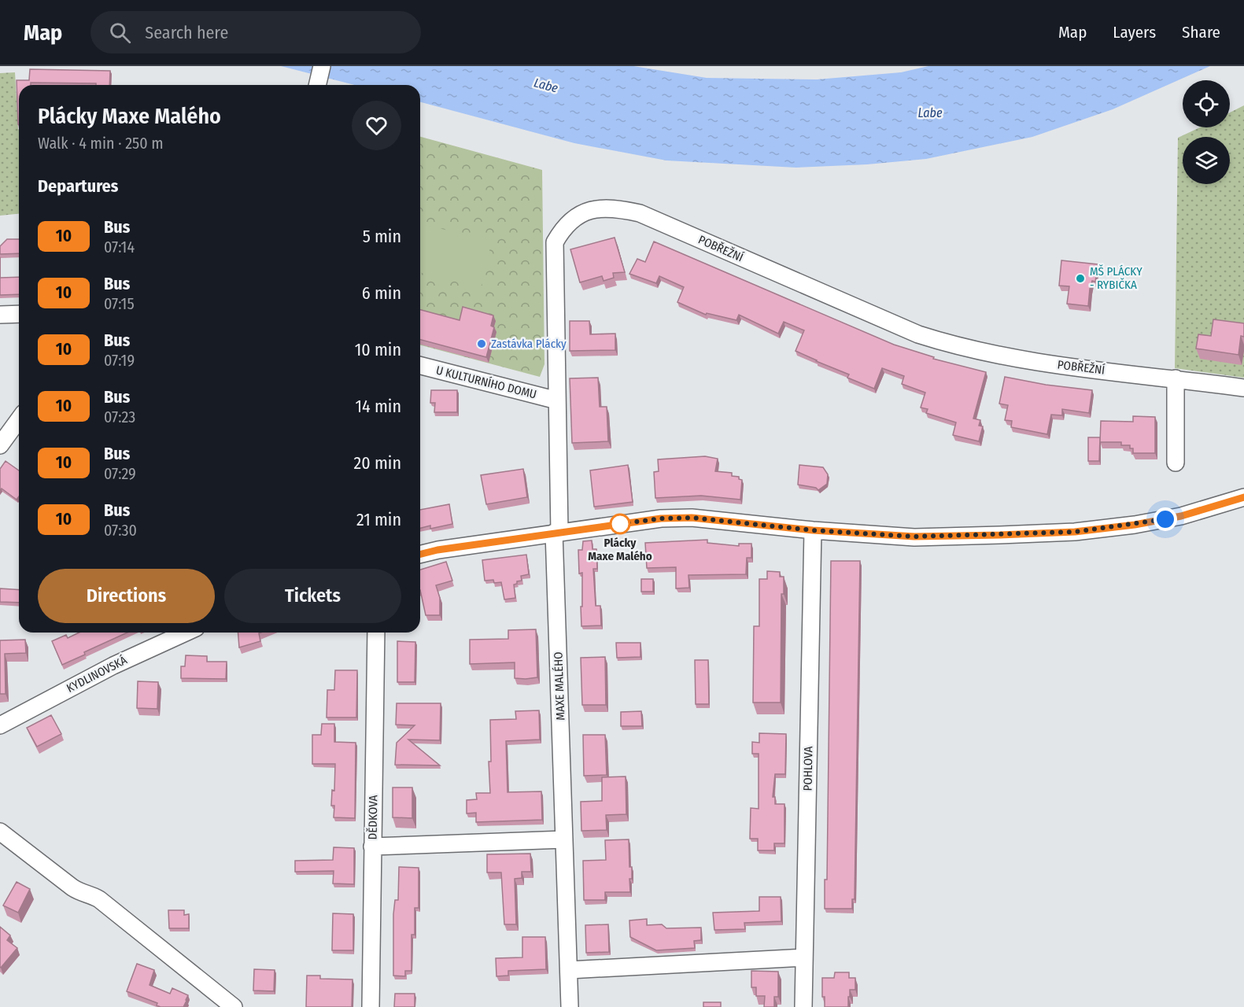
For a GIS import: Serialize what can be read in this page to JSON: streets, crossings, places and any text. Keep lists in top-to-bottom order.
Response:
{
  "streets": {
    "street": [
      "POBŘEŽNÍ",
      "U KULTURNÍHO DOMU",
      "KYDLINOVSKÁ",
      "MAXE MALÉHO",
      "POHLOVA",
      "DĚDKOVA"
    ]
  },
  "crossings": [
    ["POBŘEŽNÍ", "U KULTURNÍHO DOMU"],
    ["POBŘEŽNÍ", "MAXE MALÉHO"]
  ],
  "water": ["Labe"],
  "places": ["MŠ PLÁCKY - RYBIČKA", "Zastávka Plácky", "Plácky Maxe Malého"],
  "lines": ["bus line 10"],
  "page": {
    "header": "Map",
    "search": "Search here",
    "nav": ["Map", "Layers", "Share"],
    "heading": [
      ["Plácky Maxe Malého", "Walk · 4 min · 250 m"],
      "Departures"
    ],
    "list": [
      {
        "mark": "10",
        "name": "Bus",
        "note": "07:14",
        "value": "5 min"
      },
      {
        "mark": "10",
        "name": "Bus",
        "note": "07:15",
        "value": "6 min"
      },
      {
        "mark": "10",
        "name": "Bus",
        "note": "07:19",
        "value": "10 min"
      },
      {
        "mark": "10",
        "name": "Bus",
        "note": "07:23",
        "value": "14 min"
      },
      {
        "mark": "10",
        "name": "Bus",
        "note": "07:29",
        "value": "20 min"
      },
      {
        "mark": "10",
        "name": "Bus",
        "note": "07:30",
        "value": "21 min"
      }
    ],
    "buttons": ["Directions", "Tickets"]
  }
}
